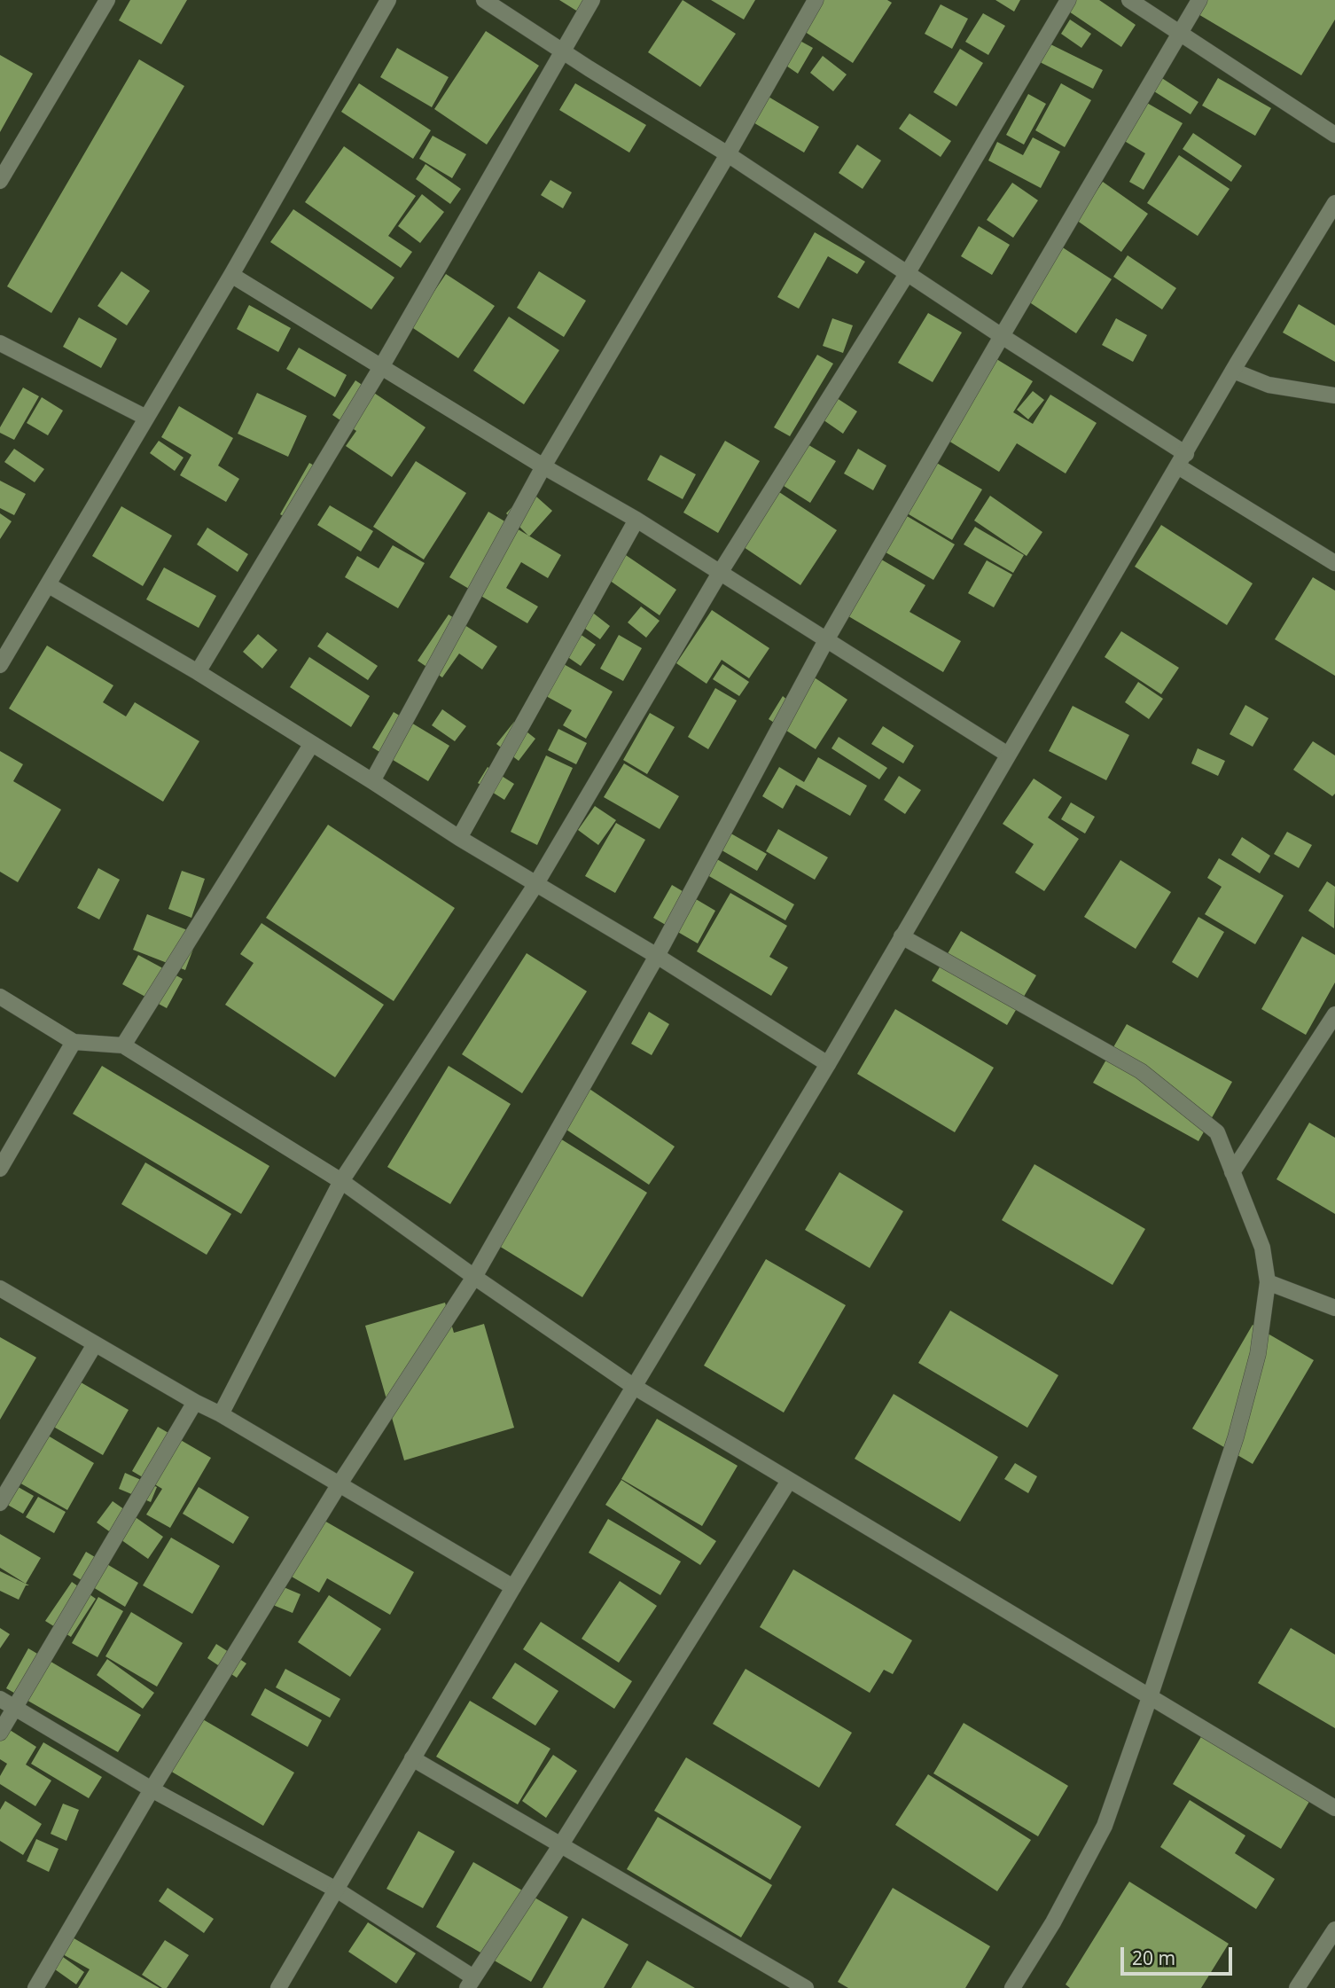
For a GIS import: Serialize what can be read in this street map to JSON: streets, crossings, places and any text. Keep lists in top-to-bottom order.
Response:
{
  "scale_bar": "20 m"
}
